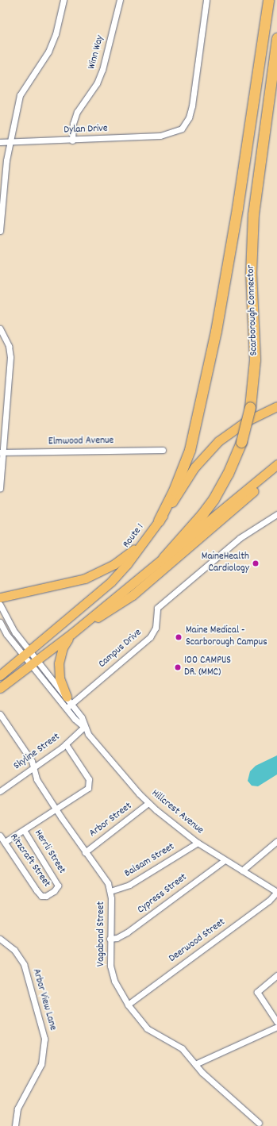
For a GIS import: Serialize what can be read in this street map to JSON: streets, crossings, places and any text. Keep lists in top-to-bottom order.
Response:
{
  "streets": {
    "highway": ["Scarborough Connector"],
    "main road": ["Route 1"],
    "street": [
      "Winn Way",
      "Dylan Drive",
      "Elmwood Avenue",
      "Campus Drive",
      "Skyline Street",
      "Hillcrest Avenue",
      "Arbor Street",
      "Herrli Street",
      "Ritzcraft Street",
      "Balsam Street",
      "Cypress Street",
      "Vagabond Street",
      "Deerwood Street",
      "Arbor View Lane"
    ]
  },
  "crossings": [
    ["Winn Way", "Dylan Drive"],
    ["Campus Drive", "Hillcrest Avenue"],
    ["Skyline Street", "Hillcrest Avenue"],
    ["Skyline Street", "Vagabond Street"],
    ["Hillcrest Avenue", "Arbor Street"],
    ["Hillcrest Avenue", "Balsam Street"],
    ["Hillcrest Avenue", "Cypress Street"],
    ["Hillcrest Avenue", "Deerwood Street"],
    ["Arbor Street", "Vagabond Street"],
    ["Herrli Street", "Ritzcraft Street"],
    ["Balsam Street", "Vagabond Street"],
    ["Cypress Street", "Vagabond Street"],
    ["Vagabond Street", "Deerwood Street"]
  ],
  "places": ["MaineHealth Cardiology", "Maine Medical - Scarborough Campus", "100 CAMPUS DR. (MMC)"]
}
